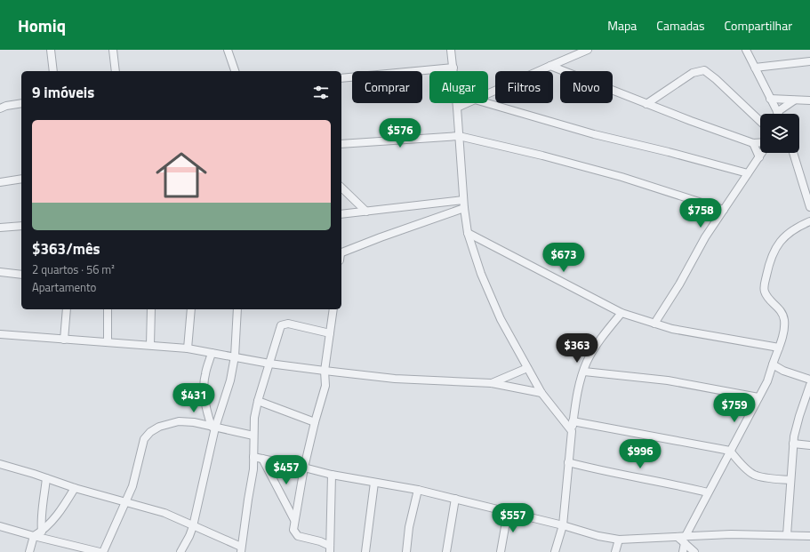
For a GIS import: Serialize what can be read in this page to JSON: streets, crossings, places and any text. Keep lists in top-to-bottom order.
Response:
{
  "page": {
    "header": "Homiq",
    "nav": ["Mapa", "Camadas", "Compartilhar"],
    "chip": [
      "Comprar",
      "Alugar",
      "Filtros",
      "Novo"
    ],
    "heading": "9 imóveis",
    "list": [
      {
        "name": "$363/mês",
        "note": "2 quartos · 56 m² · Apartamento"
      }
    ],
    "price": [
      "$576",
      "$758",
      "$673",
      "$363",
      "$431",
      "$759",
      "$996",
      "$457",
      "$557"
    ]
  }
}
